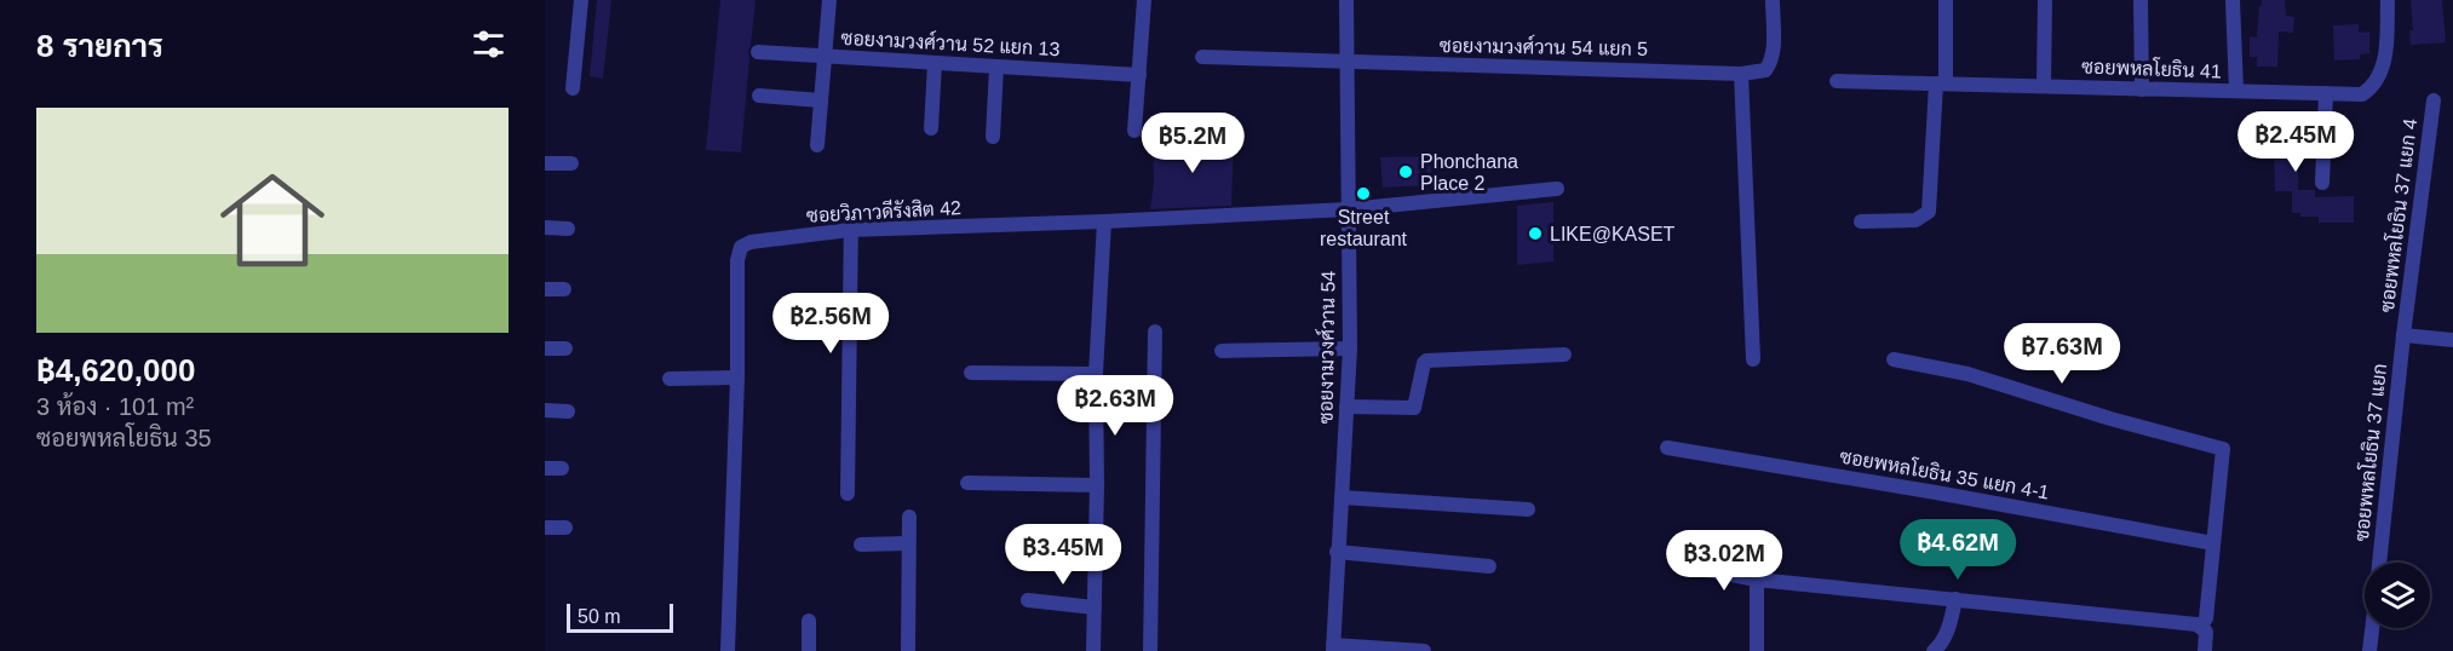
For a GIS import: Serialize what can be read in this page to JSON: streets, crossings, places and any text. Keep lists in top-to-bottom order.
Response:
{
  "streets": {
    "street": [
      "ซอยงามวงศ์วาน 52 แยก 13",
      "ซอยงามวงศ์วาน 54 แยก 5",
      "ซอยพหลโยธิน 41",
      "ซอยวิภาวดีรังสิต 42",
      "ซอยพหลโยธิน 37 แยก 4",
      "ซอยงามวงศ์วาน 54",
      "ซอยพหลโยธิน 37 แยก",
      "ซอยพหลโยธิน 35 แยก 4-1"
    ]
  },
  "crossings": [
    ["ซอยงามวงศ์วาน 54 แยก 5", "ซอยงามวงศ์วาน 54"],
    ["ซอยวิภาวดีรังสิต 42", "ซอยงามวงศ์วาน 54"],
    ["ซอยพหลโยธิน 37 แยก 4", "ซอยพหลโยธิน 37 แยก"]
  ],
  "places": ["Phonchana Place 2", "Street restaurant", "LIKE@KASET"],
  "scale_bar": "50 m",
  "page": {
    "heading": "8 รายการ",
    "list": [
      {
        "name": "฿4,620,000",
        "note": "3 ห้อง · 101 m² · ซอยพหลโยธิน 35"
      }
    ],
    "price": [
      "฿2.45M",
      "฿5.2M",
      "฿2.56M",
      "฿7.63M",
      "฿2.63M",
      "฿4.62M",
      "฿3.45M",
      "฿3.02M"
    ],
    "scale": "50 m"
  }
}
